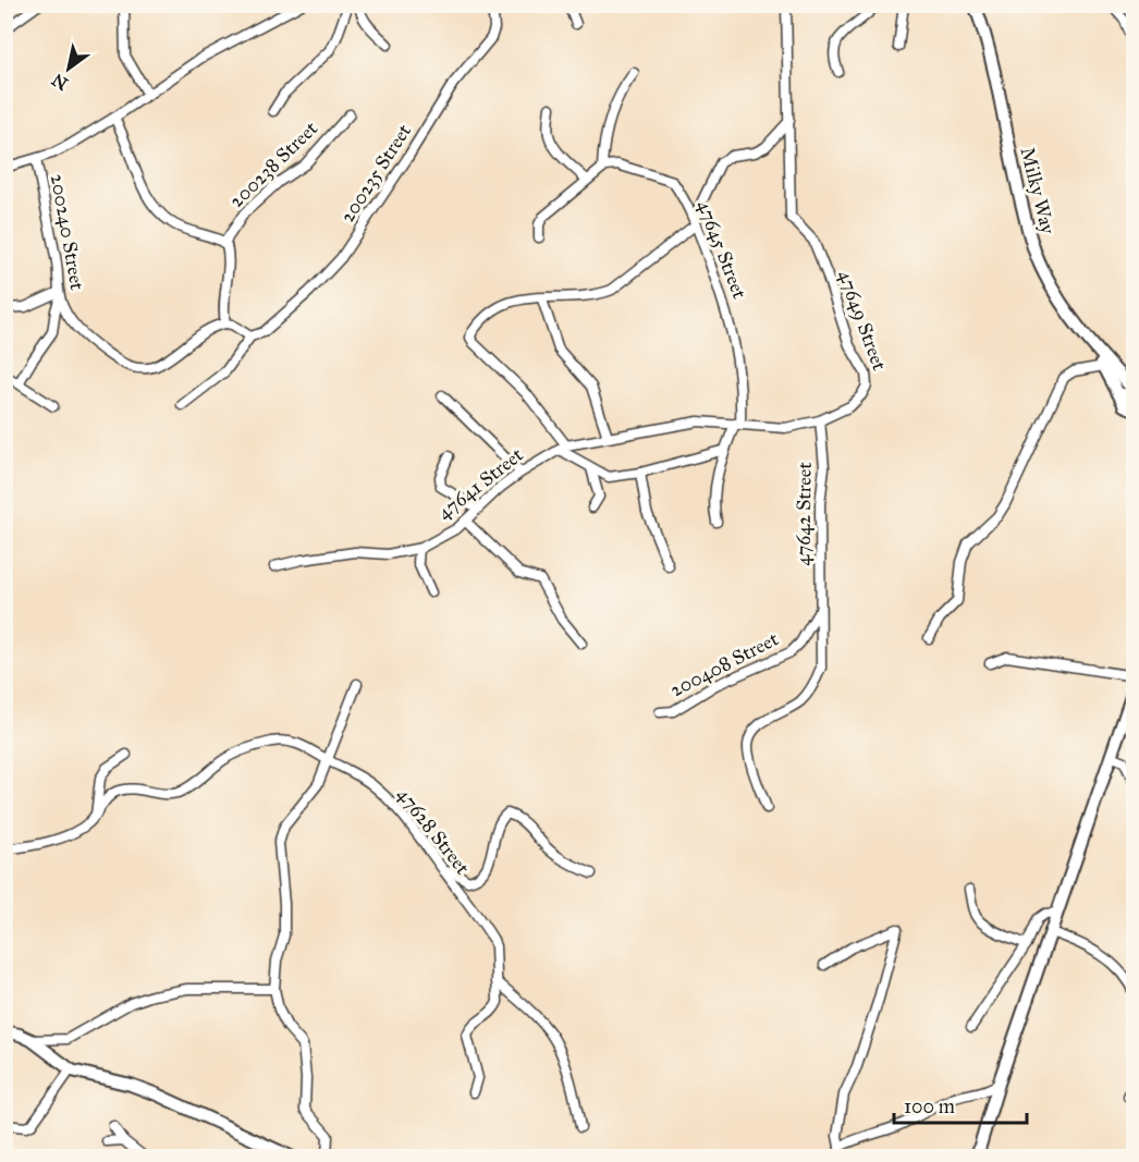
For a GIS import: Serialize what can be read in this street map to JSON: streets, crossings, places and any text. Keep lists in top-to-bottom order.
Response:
{
  "streets": {
    "street": [
      "200238 Street",
      "200235 Street",
      "Milky Way",
      "200240 Street",
      "47645 Street",
      "47649 Street",
      "47641 Street",
      "47642 Street",
      "200408 Street",
      "47628 Street"
    ]
  },
  "crossings": [
    ["47645 Street", "47649 Street"],
    ["47649 Street", "47641 Street"],
    ["47649 Street", "47642 Street"],
    ["47642 Street", "200408 Street"]
  ],
  "scale_bar": "100 m",
  "north": "bottom left"
}
